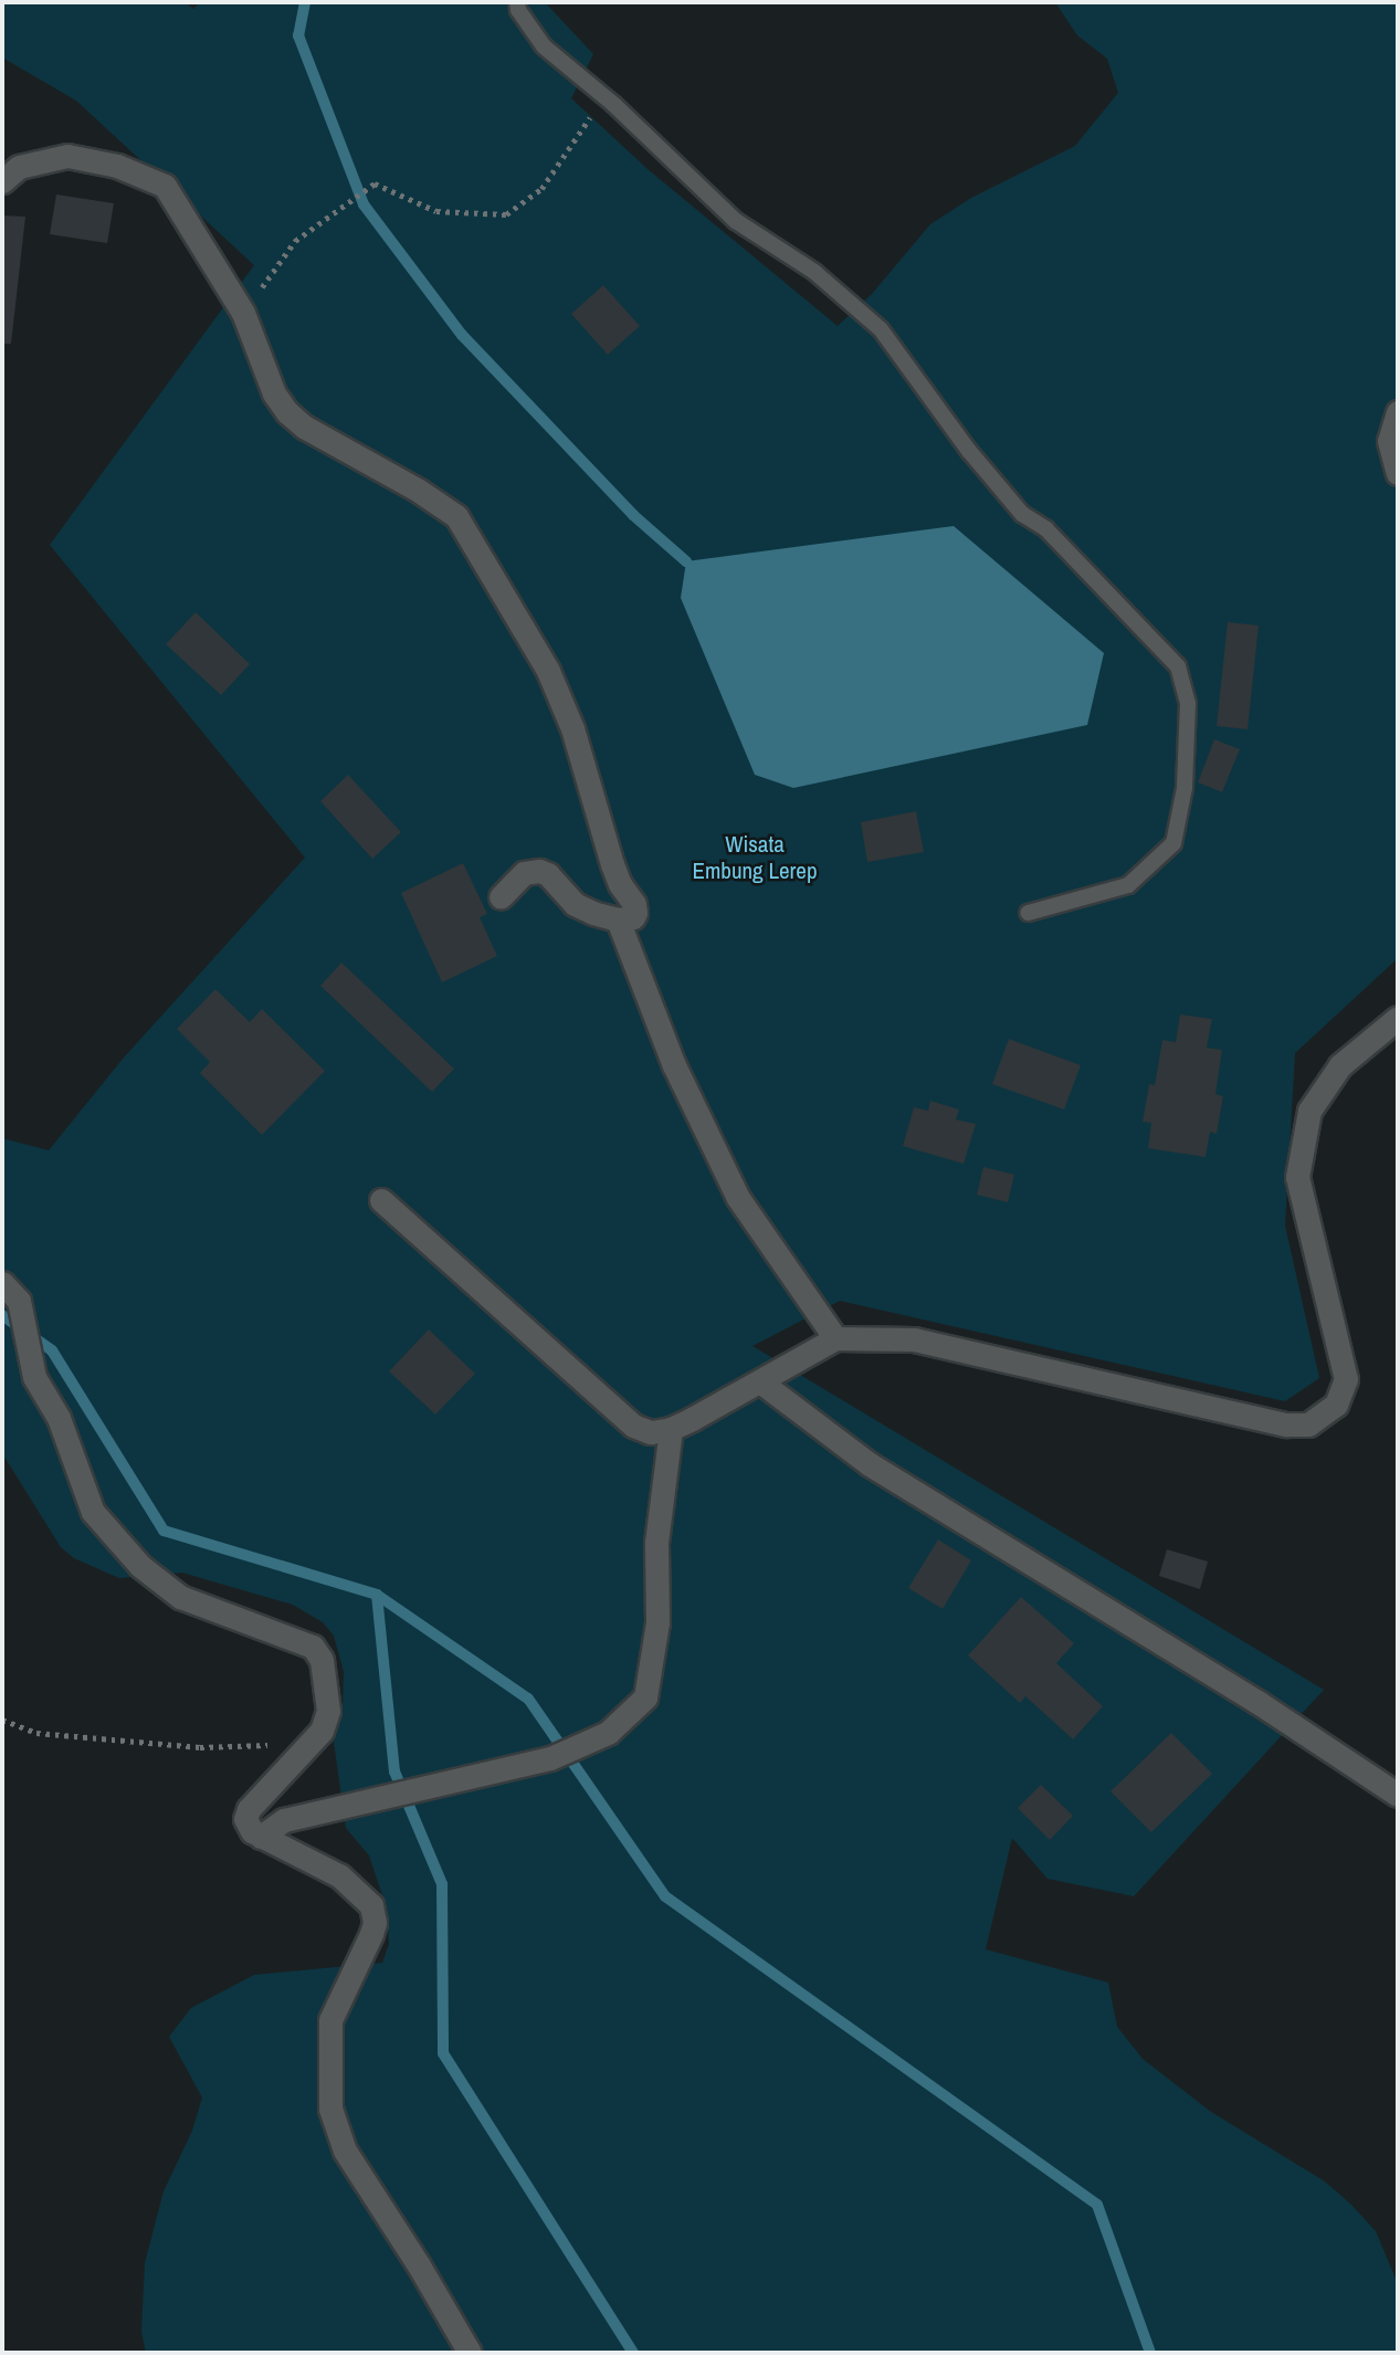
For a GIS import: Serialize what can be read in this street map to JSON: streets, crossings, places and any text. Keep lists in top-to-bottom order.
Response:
{
  "parks": ["Wisata Embung Lerep"]
}
